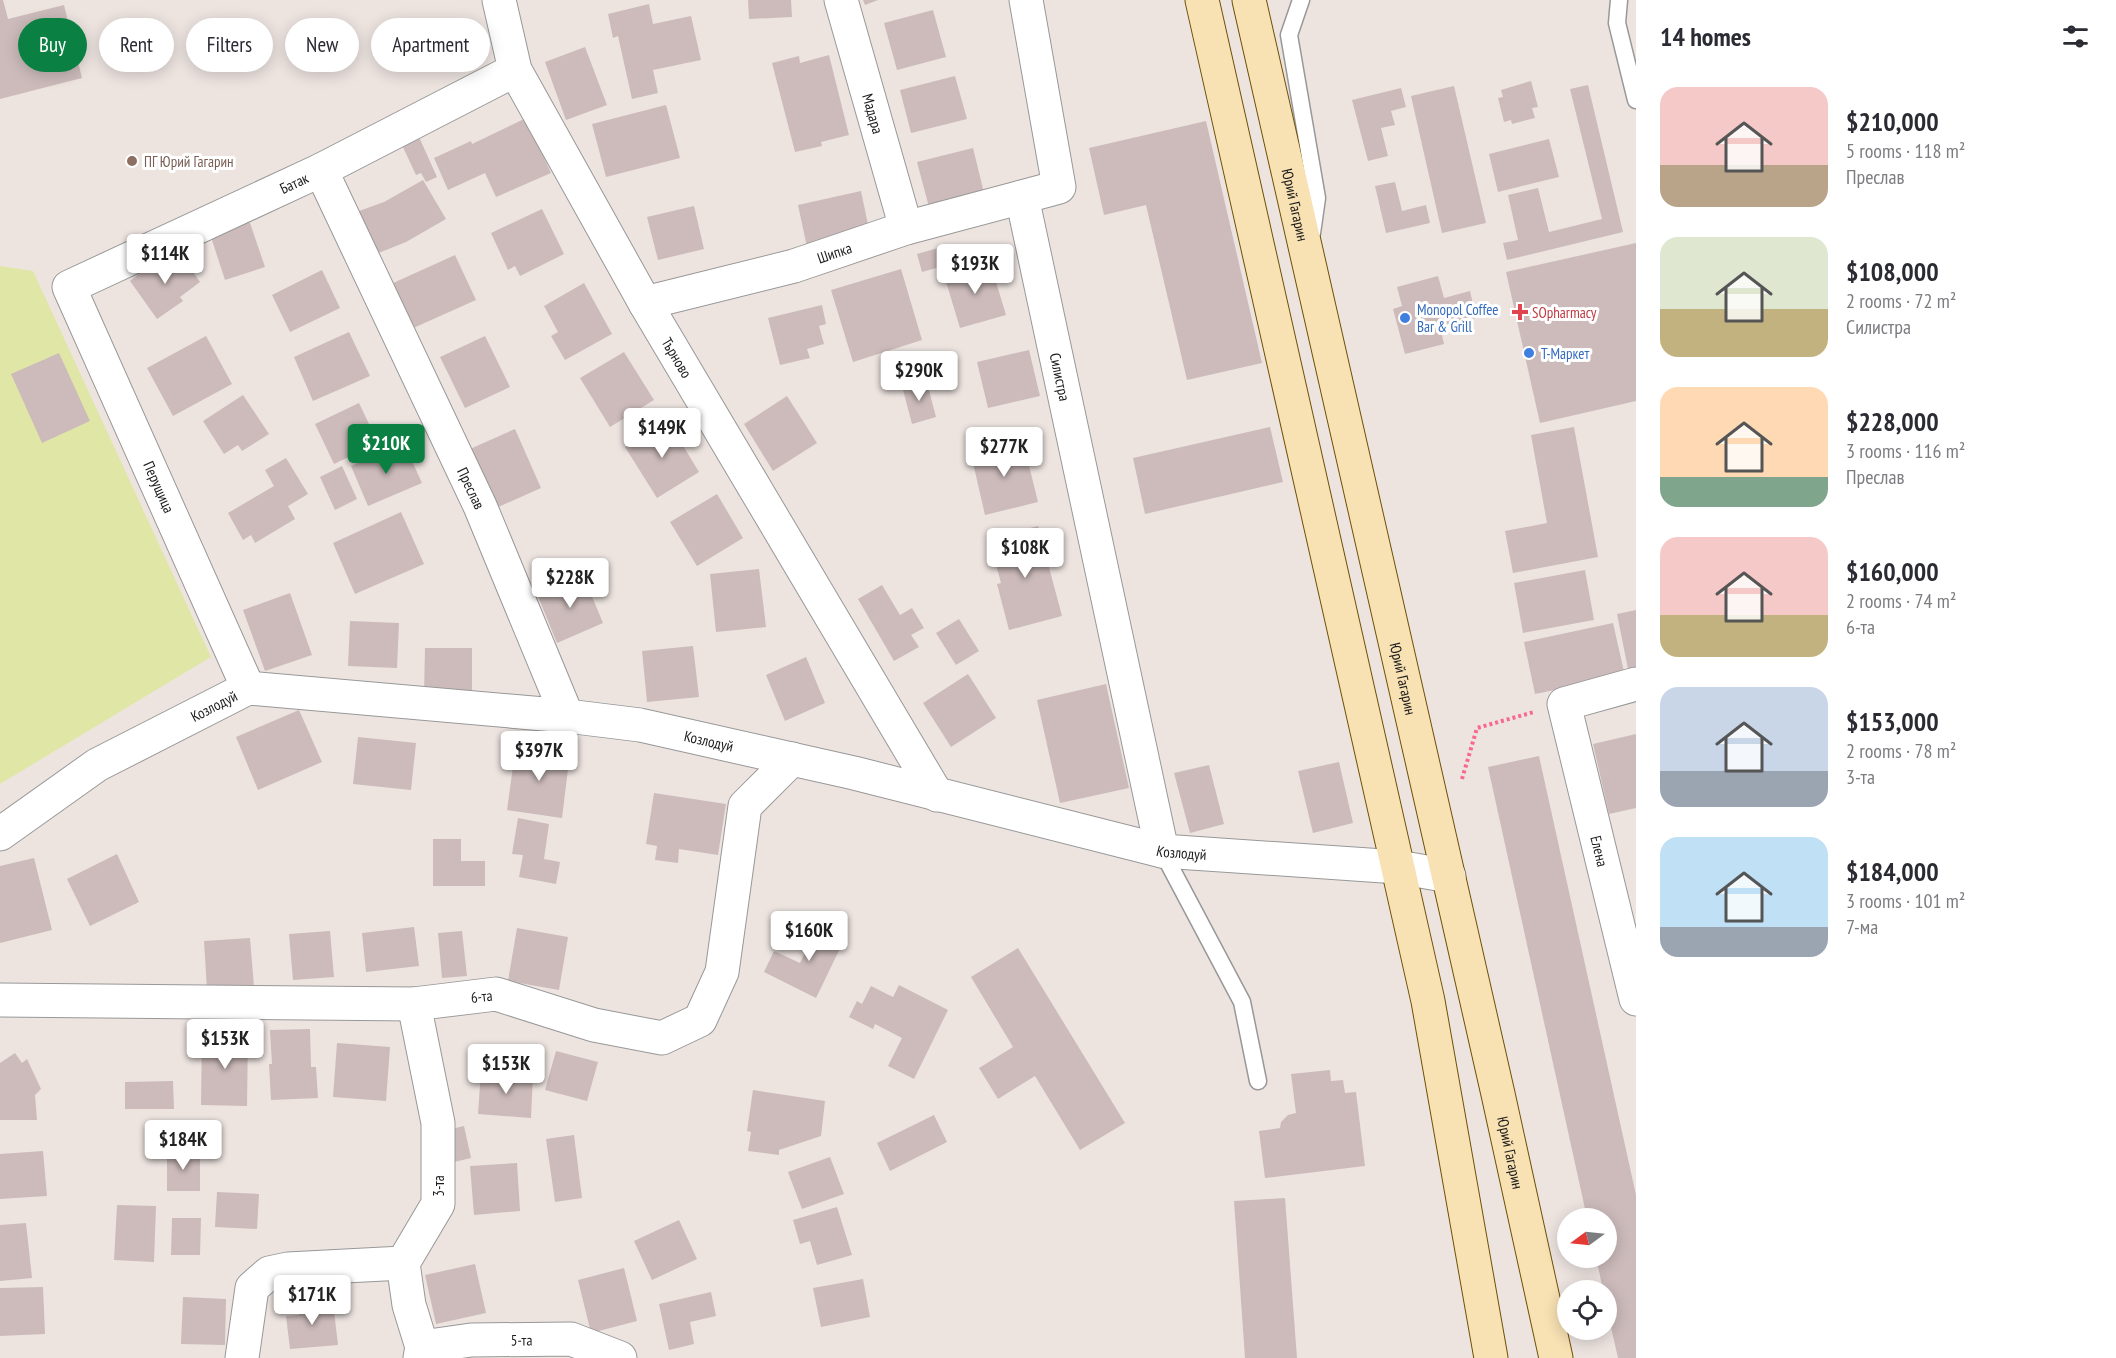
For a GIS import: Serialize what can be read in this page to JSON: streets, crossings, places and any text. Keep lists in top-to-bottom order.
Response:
{
  "streets": {
    "street": [
      "Мадара",
      "Батак",
      "Юрий Гагарин",
      "Шипка",
      "Търново",
      "Силистра",
      "Перущица",
      "Преслав",
      "Козлодуй",
      "Елена",
      "6-та",
      "3-та",
      "5-та"
    ]
  },
  "crossings": [
    ["Мадара", "Шипка"],
    ["Батак", "Търново"],
    ["Батак", "Перущица"],
    ["Батак", "Преслав"],
    ["Юрий Гагарин", "Козлодуй"],
    ["Шипка", "Търново"],
    ["Шипка", "Силистра"],
    ["Търново", "Козлодуй"],
    ["Силистра", "Козлодуй"],
    ["Перущица", "Козлодуй"],
    ["Преслав", "Козлодуй"],
    ["Козлодуй", "6-та"],
    ["6-та", "3-та"]
  ],
  "places": {
    "other": ["ПГ Юрий Гагарин", "Monopol Coffee Bar & Grill", "Т-Маркет"],
    "health": ["SOpharmacy"]
  },
  "north": "left",
  "page": {
    "heading": "14 homes",
    "chip": [
      "Buy",
      "Rent",
      "Filters",
      "New",
      "Apartment"
    ],
    "list": [
      {
        "name": "$210,000",
        "note": "5 rooms · 118 m² · Преслав"
      },
      {
        "name": "$108,000",
        "note": "2 rooms · 72 m² · Силистра"
      },
      {
        "name": "$228,000",
        "note": "3 rooms · 116 m² · Преслав"
      },
      {
        "name": "$160,000",
        "note": "2 rooms · 74 m² · 6-та"
      },
      {
        "name": "$153,000",
        "note": "2 rooms · 78 m² · 3-та"
      },
      {
        "name": "$184,000",
        "note": "3 rooms · 101 m² · 7-ма"
      }
    ],
    "price": [
      "$114K",
      "$193K",
      "$290K",
      "$149K",
      "$210K",
      "$277K",
      "$108K",
      "$228K",
      "$397K",
      "$160K",
      "$153K",
      "$153K",
      "$184K",
      "$171K"
    ]
  }
}
